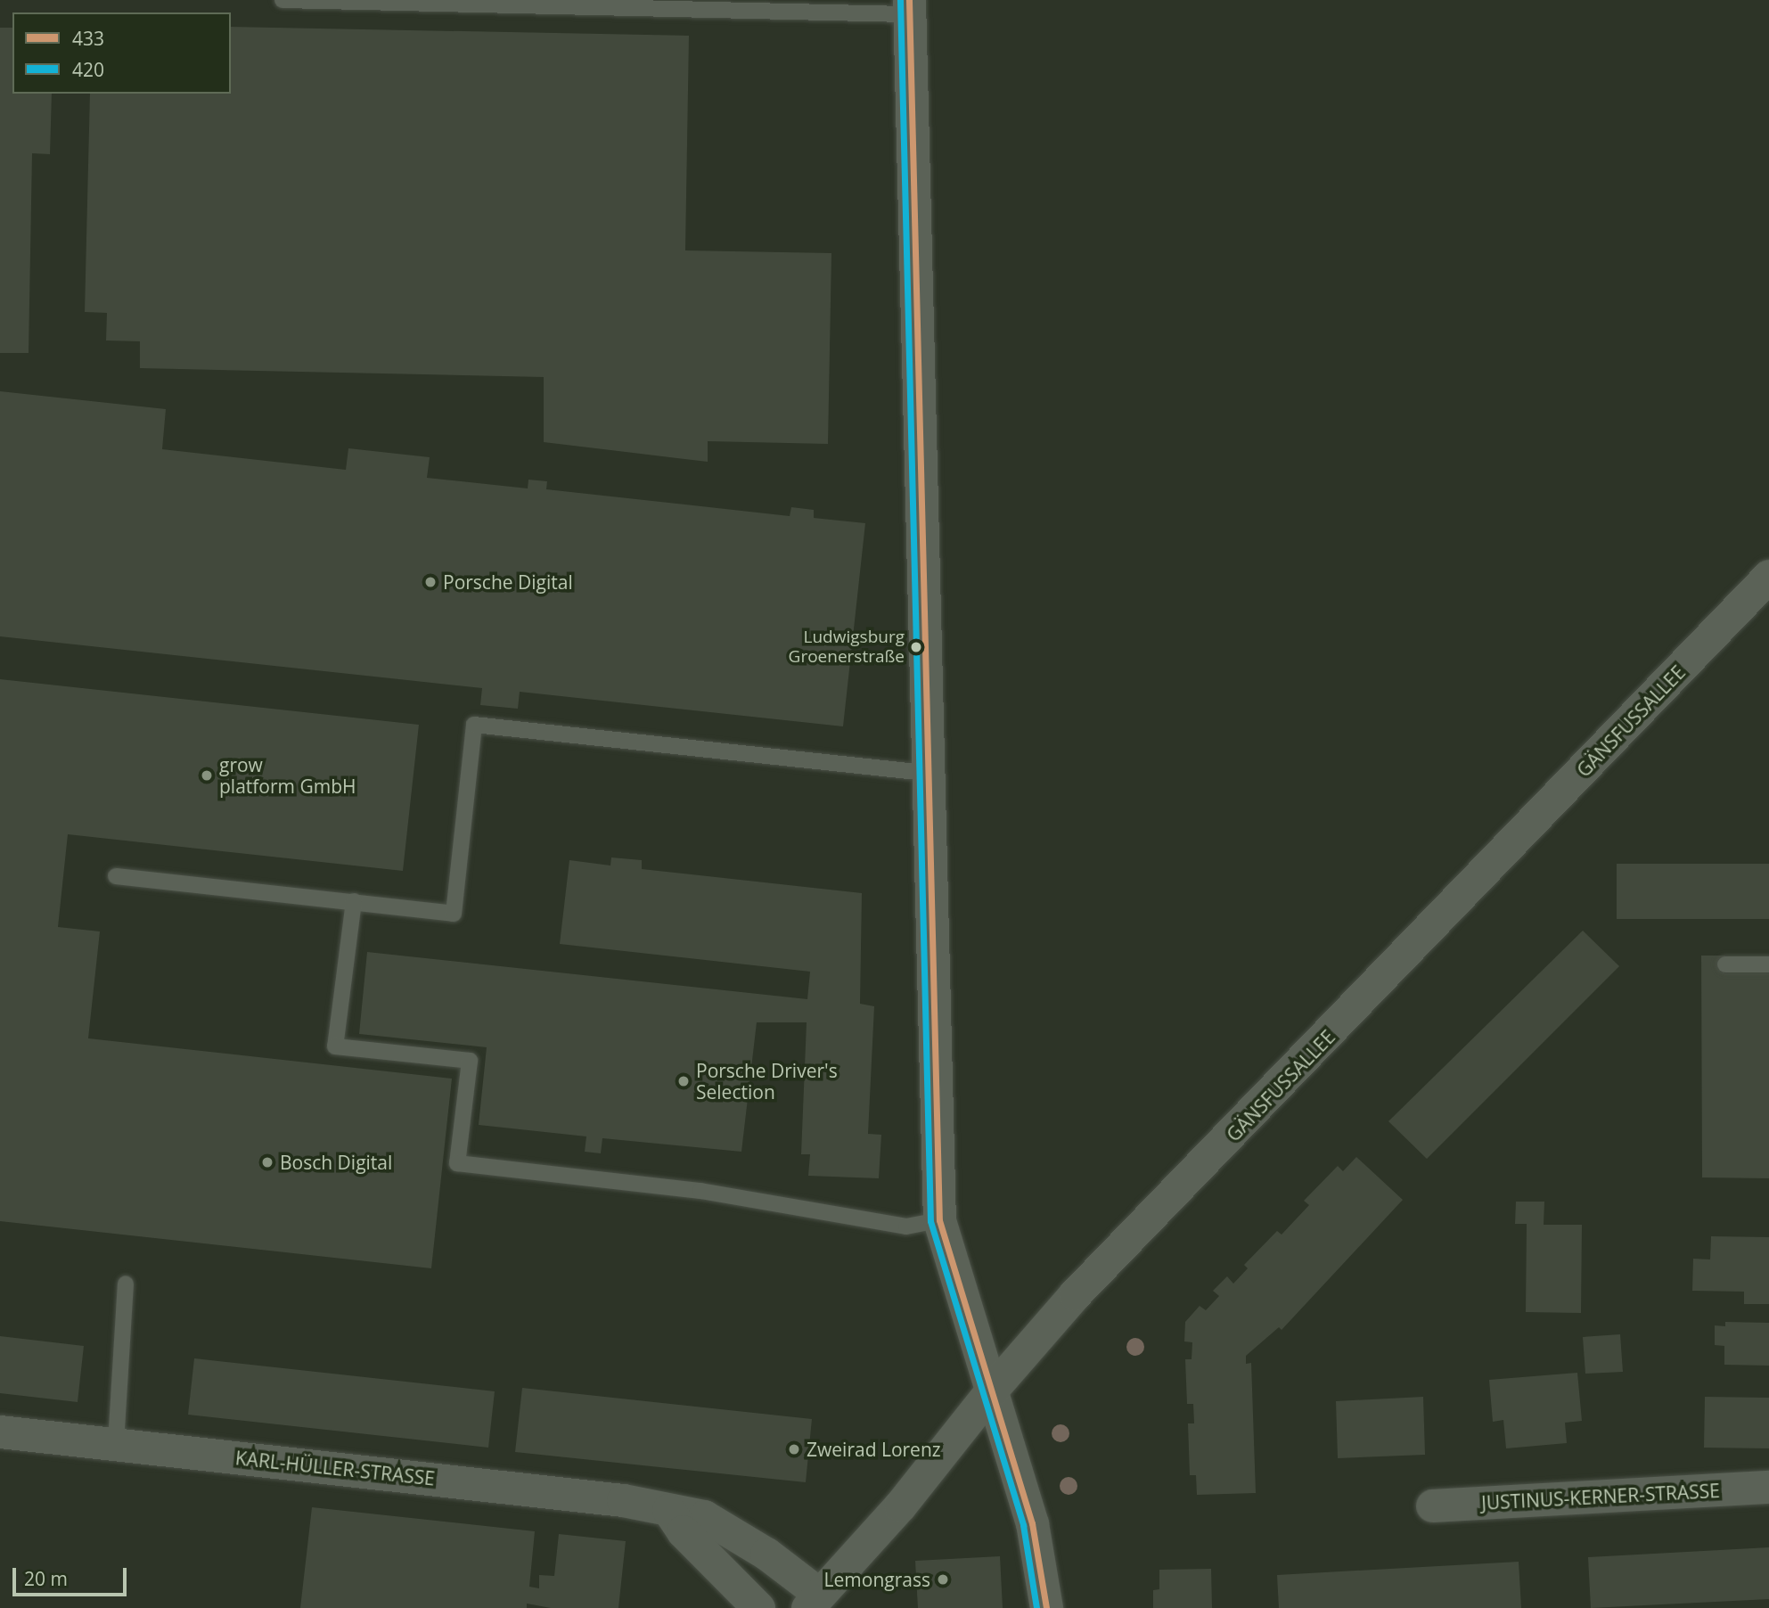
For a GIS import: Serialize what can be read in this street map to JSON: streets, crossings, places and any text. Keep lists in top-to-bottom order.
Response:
{
  "streets": {
    "street": ["GÄNSFUSSALLEE", "KARL-HÜLLER-STRASSE", "JUSTINUS-KERNER-STRASSE"]
  },
  "crossings": [
    ["GÄNSFUSSALLEE", "KARL-HÜLLER-STRASSE"]
  ],
  "places": [
    "Porsche Digital",
    "Ludwigsburg Groenerstraße",
    "grow platform GmbH",
    "Porsche Driver's Selection",
    "Bosch Digital",
    "Zweirad Lorenz",
    "Lemongrass"
  ],
  "lines": ["transit line 433", "transit line 420"],
  "legend": ["433", "420"],
  "scale_bar": "20 m"
}
